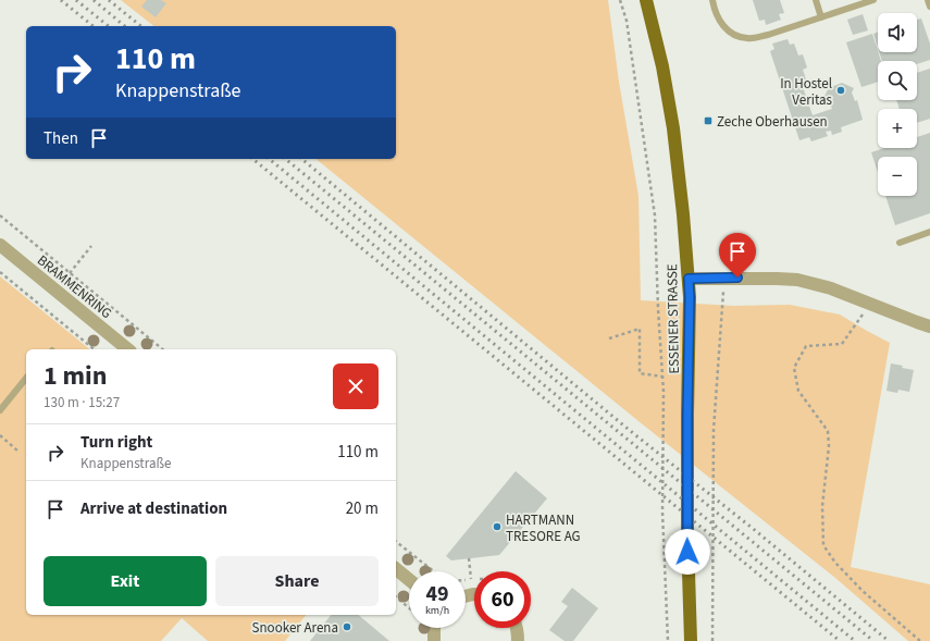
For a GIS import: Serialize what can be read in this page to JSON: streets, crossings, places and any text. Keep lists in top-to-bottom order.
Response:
{
  "streets": {
    "main road": ["ESSENER STRASSE"],
    "street": ["BRAMMENRING"]
  },
  "places": {
    "other": ["In Hostel Veritas", "HARTMANN TRESORE AG", "Snooker Arena"],
    "transit": ["Zeche Oberhausen"]
  },
  "page": {
    "map_buttons": ["+", "−"],
    "turn": ["110 m", "Knappenstraße"],
    "then": "Then",
    "heading": ["1 min", "130 m · 15:27"],
    "list": [
      {
        "name": "Turn right",
        "note": "Knappenstraße",
        "value": "110 m"
      },
      {
        "name": "Arrive at destination",
        "value": "20 m"
      }
    ],
    "buttons": ["Exit", "Share"],
    "speed": "49 km/h",
    "limit": "60"
  }
}
